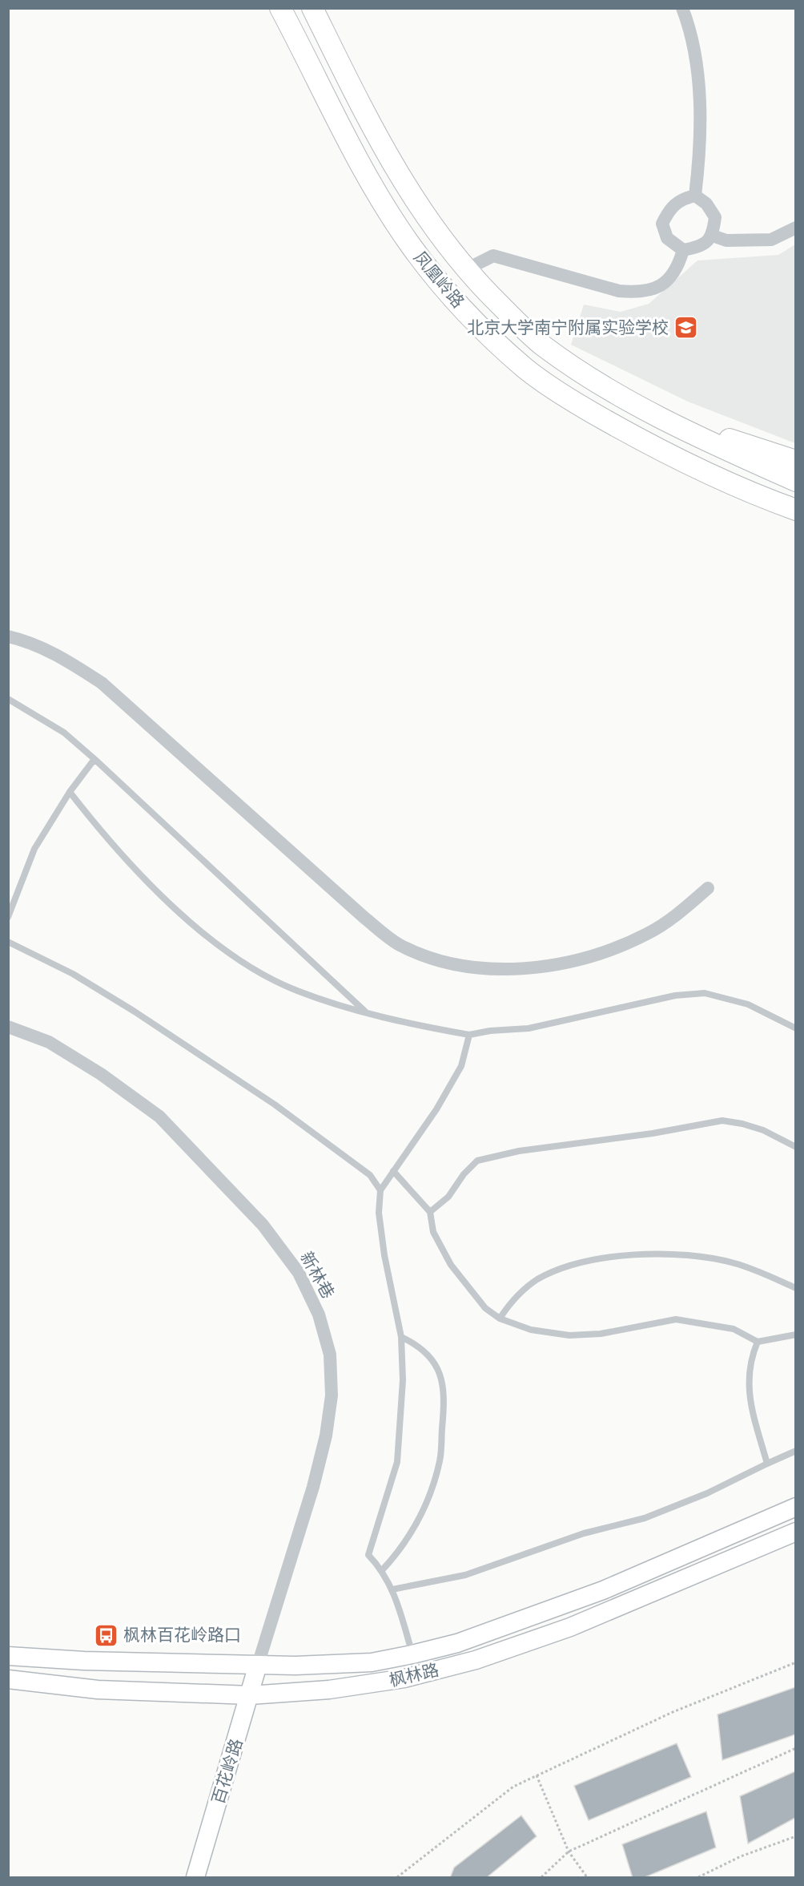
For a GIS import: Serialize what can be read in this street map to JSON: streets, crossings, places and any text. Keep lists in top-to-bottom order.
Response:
{
  "streets": {
    "main road": ["凤凰岭路", "枫林路", "百花岭路"],
    "street": ["新林巷"]
  },
  "crossings": [
    ["新林巷", "枫林路"],
    ["新林巷", "百花岭路"],
    ["枫林路", "百花岭路"]
  ],
  "places": {
    "school or university": ["北京大学南宁附属实验学校"],
    "bus stop": ["枫林百花岭路口"]
  }
}
